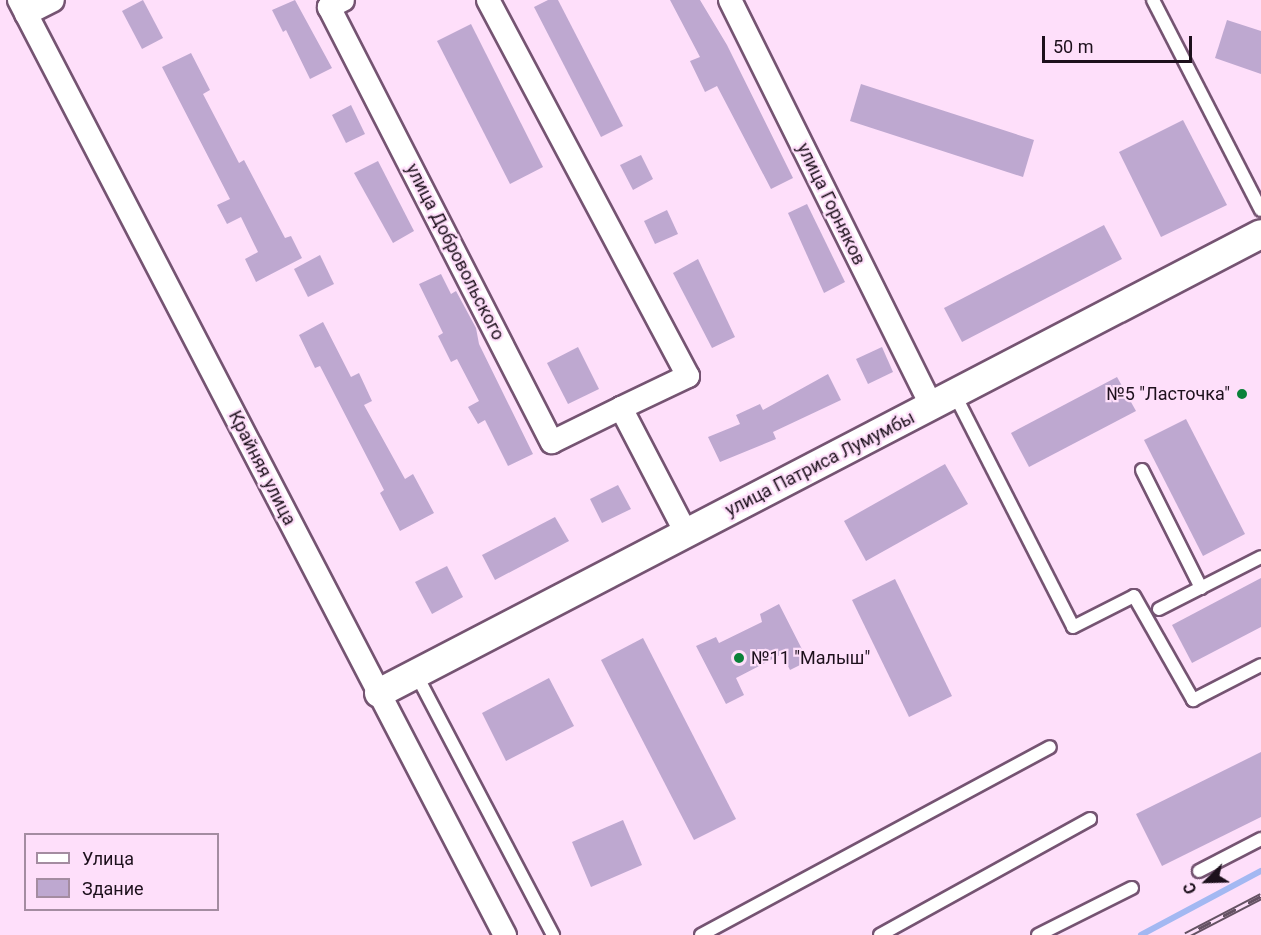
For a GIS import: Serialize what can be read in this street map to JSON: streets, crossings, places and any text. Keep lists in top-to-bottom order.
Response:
{
  "streets": {
    "street": [
      "улица Горняков",
      "улица Добровольского",
      "улица Патриса Лумумбы",
      "Крайняя улица"
    ]
  },
  "crossings": [
    ["улица Горняков", "улица Патриса Лумумбы"],
    ["улица Патриса Лумумбы", "Крайняя улица"]
  ],
  "places": ["№5 \"Ласточка\"", "№11 \"Малыш\""],
  "legend": ["Улица", "Здание"],
  "scale_bar": "50 m",
  "north": "bottom left"
}
